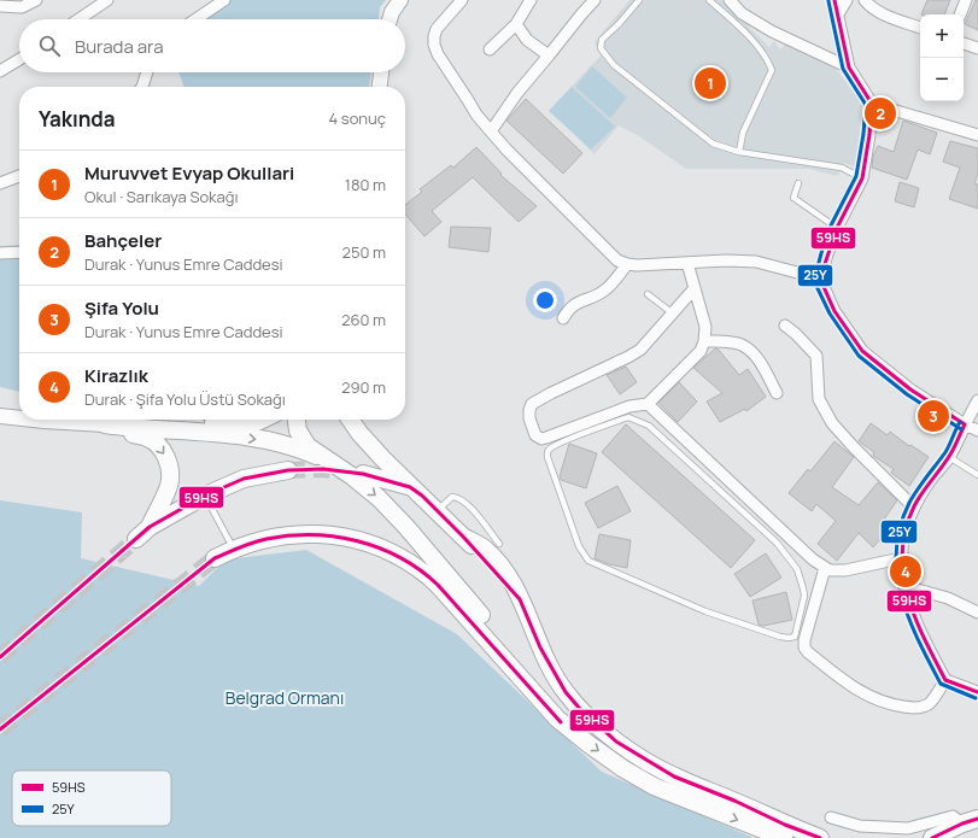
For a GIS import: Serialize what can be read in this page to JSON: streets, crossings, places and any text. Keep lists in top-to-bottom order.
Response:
{
  "parks": ["Belgrad Ormanı"],
  "lines": ["transit line 59HS", "transit line 25Y"],
  "legend": ["59HS", "25Y"],
  "page": {
    "map_buttons": ["+", "−"],
    "search": "Burada ara",
    "pins": [
      "1",
      "2",
      "3",
      "4"
    ],
    "heading": ["Yakında", "4 sonuç"],
    "list": [
      {
        "mark": "1",
        "name": "Muruvvet Evyap Okullari",
        "note": "Okul · Sarıkaya Sokağı",
        "value": "180 m"
      },
      {
        "mark": "2",
        "name": "Bahçeler",
        "note": "Durak · Yunus Emre Caddesi",
        "value": "250 m"
      },
      {
        "mark": "3",
        "name": "Şifa Yolu",
        "note": "Durak · Yunus Emre Caddesi",
        "value": "260 m"
      },
      {
        "mark": "4",
        "name": "Kirazlık",
        "note": "Durak · Şifa Yolu Üstü Sokağı",
        "value": "290 m"
      }
    ]
  }
}
